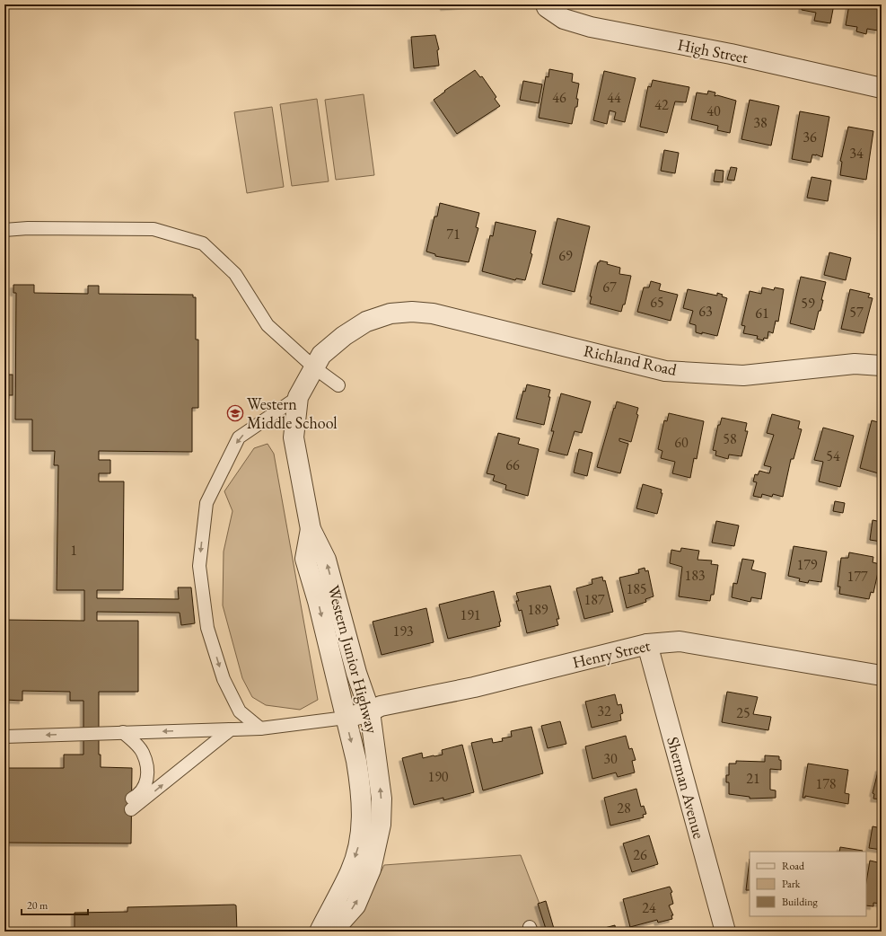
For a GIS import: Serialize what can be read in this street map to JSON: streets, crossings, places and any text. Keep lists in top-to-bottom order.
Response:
{
  "streets": {
    "street": [
      "High Street",
      "Richland Road",
      "Henry Street",
      "Western Junior Highway",
      "Sherman Avenue"
    ]
  },
  "crossings": [
    ["Richland Road", "Western Junior Highway"],
    ["Henry Street", "Western Junior Highway"],
    ["Henry Street", "Sherman Avenue"]
  ],
  "places": {
    "school or university": ["Western Middle School"]
  },
  "house_numbers": [
    "46",
    "44",
    "42",
    "40",
    "38",
    "36",
    "34",
    "71",
    "69",
    "67",
    "65",
    "59",
    "63",
    "57",
    "61",
    "58",
    "60",
    "54",
    "66",
    "1",
    "179",
    "183",
    "177",
    "185",
    "187",
    "189",
    "191",
    "193",
    "32",
    "25",
    "30",
    "190",
    "21",
    "178",
    "28",
    "26",
    "24"
  ],
  "legend": ["Road", "Park", "Building"],
  "scale_bar": "20 m"
}
